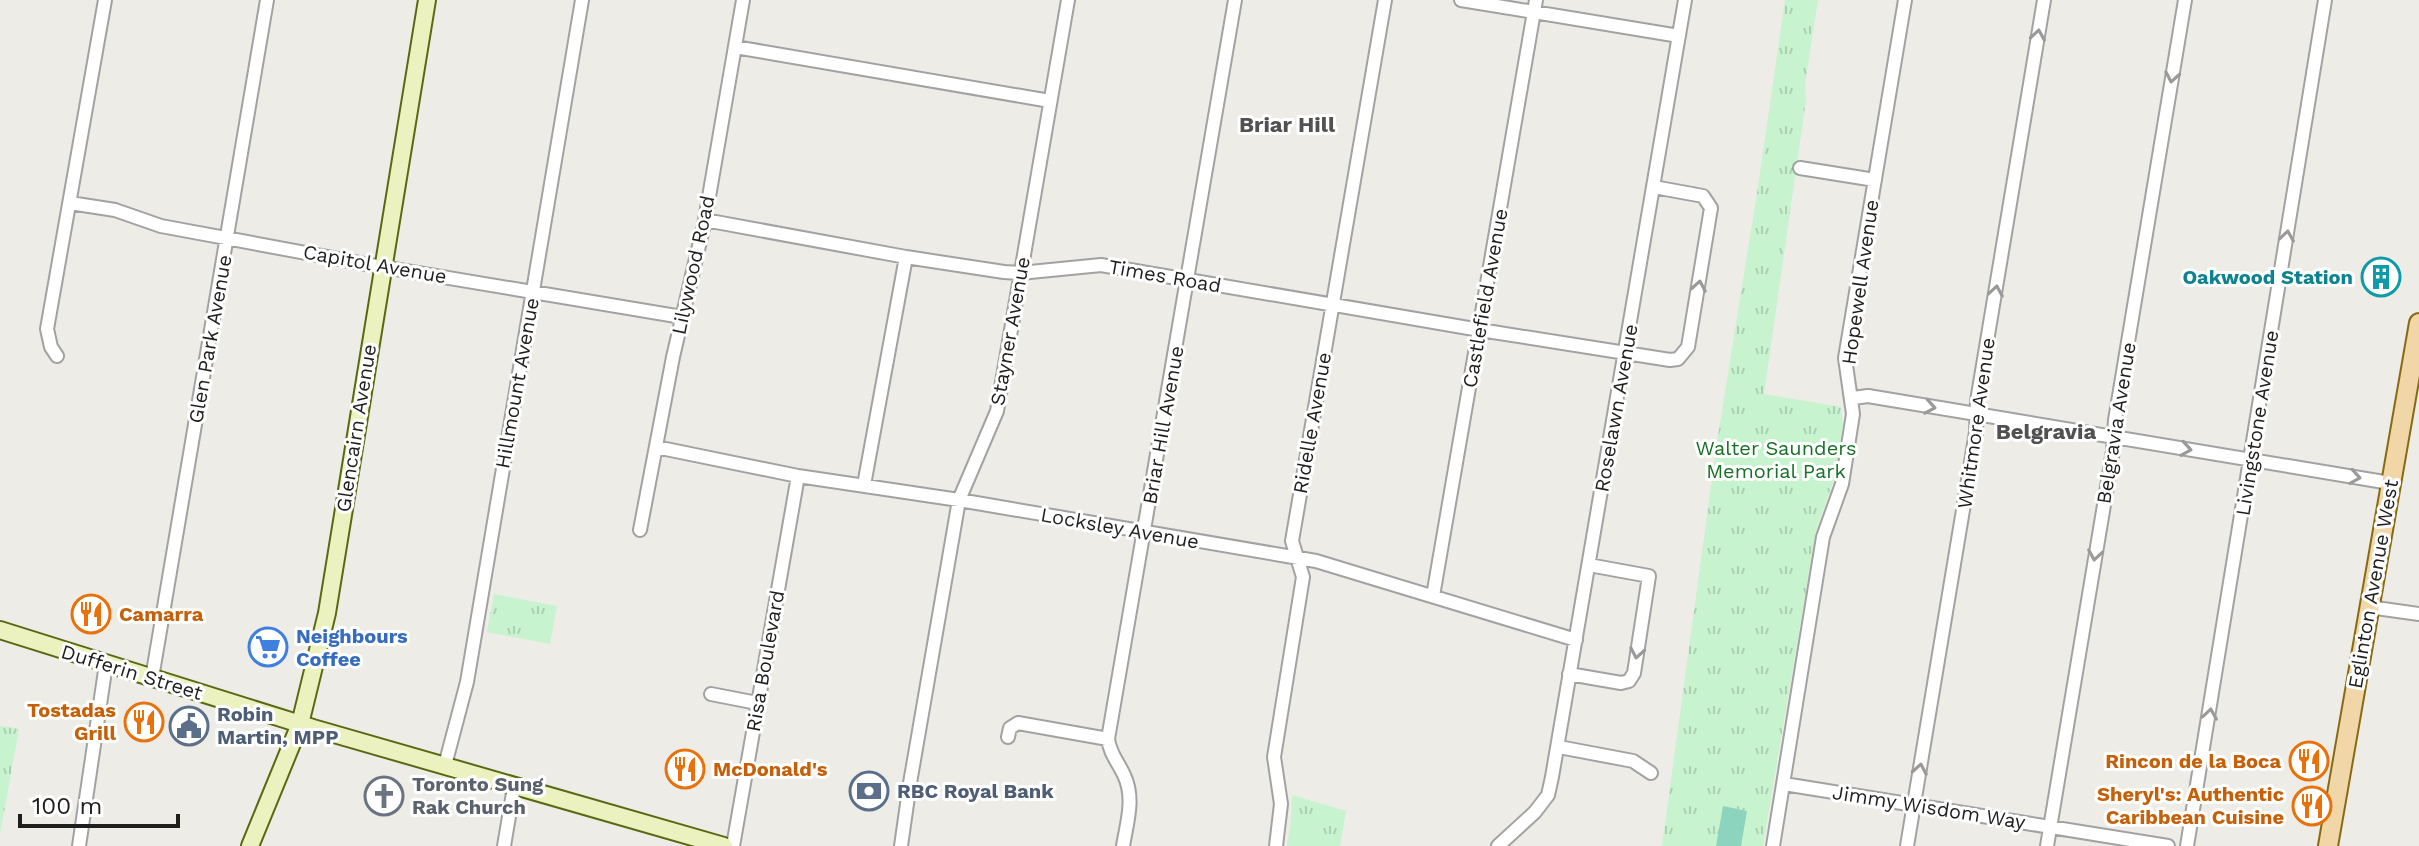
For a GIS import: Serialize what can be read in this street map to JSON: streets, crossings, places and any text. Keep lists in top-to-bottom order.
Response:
{
  "streets": {
    "main road": ["Eglinton Avenue West"],
    "street": [
      "Capitol Avenue",
      "Lilywood Road",
      "Times Road",
      "Hopewell Avenue",
      "Castlefield Avenue",
      "Stayner Avenue",
      "Glen Park Avenue",
      "Hillmount Avenue",
      "Roselawn Avenue",
      "Ridelle Avenue",
      "Whitmore Avenue",
      "Belgravia Avenue",
      "Livingstone Avenue",
      "Briar Hill Avenue",
      "Glencairn Avenue",
      "Locksley Avenue",
      "Risa Boulevard",
      "Dufferin Street",
      "Jimmy Wisdom Way"
    ]
  },
  "crossings": [
    ["Capitol Avenue", "Lilywood Road"],
    ["Capitol Avenue", "Glen Park Avenue"],
    ["Capitol Avenue", "Hillmount Avenue"],
    ["Capitol Avenue", "Glencairn Avenue"],
    ["Lilywood Road", "Times Road"],
    ["Lilywood Road", "Locksley Avenue"],
    ["Times Road", "Castlefield Avenue"],
    ["Times Road", "Stayner Avenue"],
    ["Times Road", "Roselawn Avenue"],
    ["Times Road", "Ridelle Avenue"],
    ["Times Road", "Briar Hill Avenue"],
    ["Hopewell Avenue", "Jimmy Wisdom Way"],
    ["Castlefield Avenue", "Locksley Avenue"],
    ["Stayner Avenue", "Locksley Avenue"],
    ["Glen Park Avenue", "Dufferin Street"],
    ["Hillmount Avenue", "Dufferin Street"],
    ["Roselawn Avenue", "Locksley Avenue"],
    ["Ridelle Avenue", "Locksley Avenue"],
    ["Whitmore Avenue", "Jimmy Wisdom Way"],
    ["Belgravia Avenue", "Jimmy Wisdom Way"],
    ["Briar Hill Avenue", "Locksley Avenue"],
    ["Glencairn Avenue", "Dufferin Street"],
    ["Locksley Avenue", "Risa Boulevard"]
  ],
  "one_way": ["Whitmore Avenue", "Belgravia Avenue", "Livingstone Avenue"],
  "districts": ["Briar Hill", "Belgravia"],
  "parks": ["Walter Saunders Memorial Park"],
  "places": {
    "building": ["Oakwood Station"],
    "restaurant": [
      "Camarra",
      "Tostadas Grill",
      "Rincon de la Boca",
      "McDonald's",
      "Sheryl's: Authentic Caribbean Cuisine"
    ],
    "supermarket": ["Neighbours Coffee"],
    "public building": ["Robin Martin, MPP"],
    "bank": ["RBC Royal Bank"],
    "church": ["Toronto Sung Rak Church"]
  },
  "scale_bar": "100 m"
}
